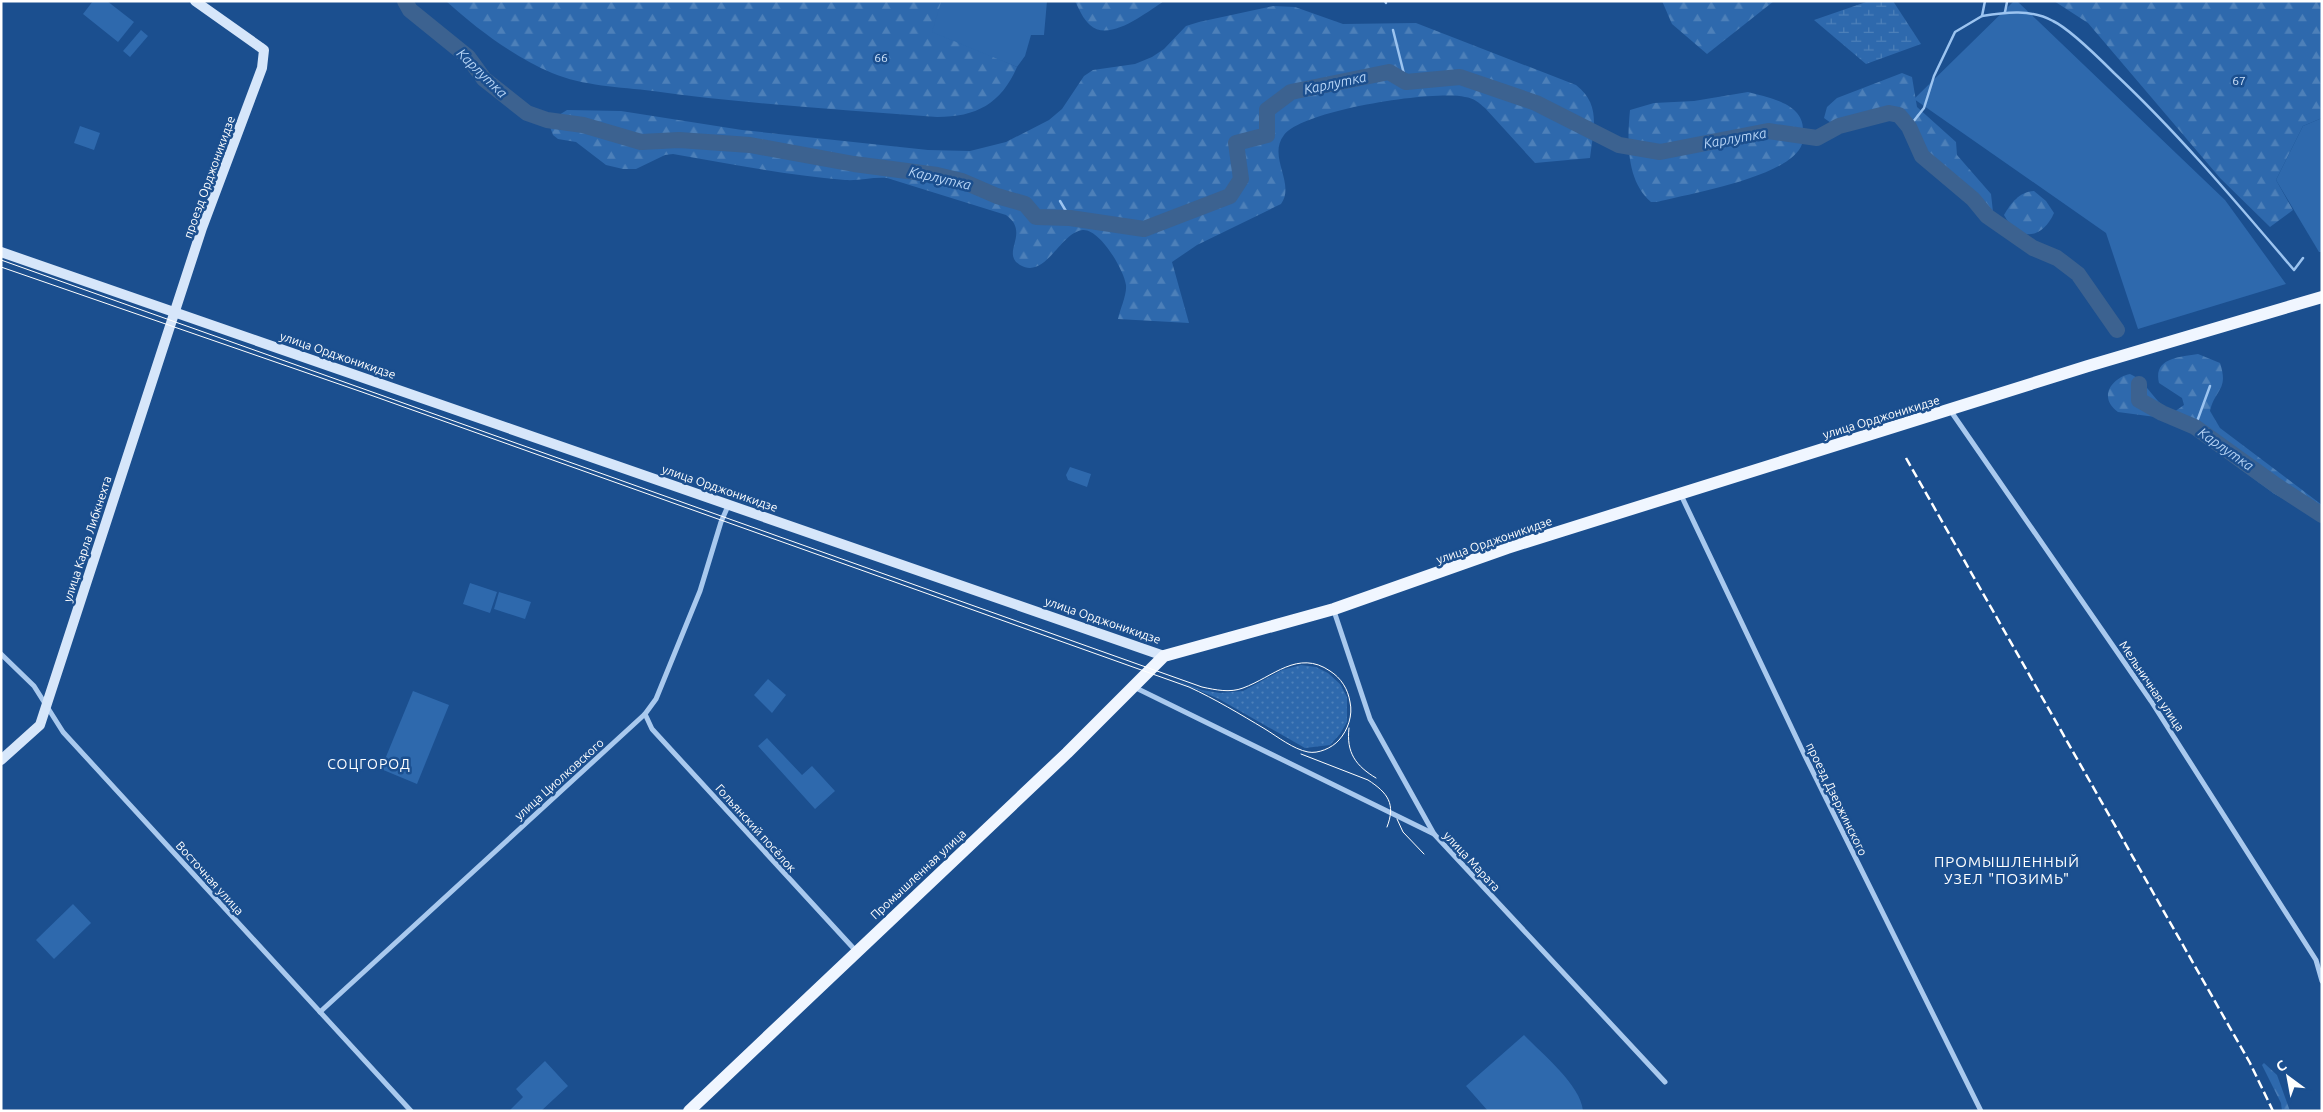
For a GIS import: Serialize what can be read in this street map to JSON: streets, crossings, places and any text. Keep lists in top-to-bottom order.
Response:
{
  "streets": {
    "main road": [
      "проезд Орджоникидзе",
      "улица Орджоникидзе",
      "улица Карла Либкнехта",
      "Промышленная улица"
    ],
    "street": [
      "Мельничная улица",
      "улица Циолковского",
      "проезд Дзержинского",
      "Гольянский посёлок",
      "улица Марата",
      "Восточная улица"
    ]
  },
  "crossings": [
    ["проезд Орджоникидзе", "улица Орджоникидзе"],
    ["проезд Орджоникидзе", "улица Карла Либкнехта"],
    ["улица Орджоникидзе", "улица Карла Либкнехта"],
    ["улица Орджоникидзе", "Мельничная улица"],
    ["улица Орджоникидзе", "улица Циолковского"],
    ["улица Орджоникидзе", "проезд Дзержинского"],
    ["улица Орджоникидзе", "улица Марата"],
    ["улица Орджоникидзе", "Промышленная улица"],
    ["улица Карла Либкнехта", "Восточная улица"],
    ["улица Циолковского", "Гольянский посёлок"],
    ["улица Циолковского", "Восточная улица"],
    ["Гольянский посёлок", "Промышленная улица"]
  ],
  "districts": ["СОЦГОРОД", "ПРОМЫШЛЕННЫЙ УЗЕЛ \"ПОЗИМЬ\""],
  "water": ["Карлутка"],
  "parks": ["66", "67"],
  "north": "top left"
}
